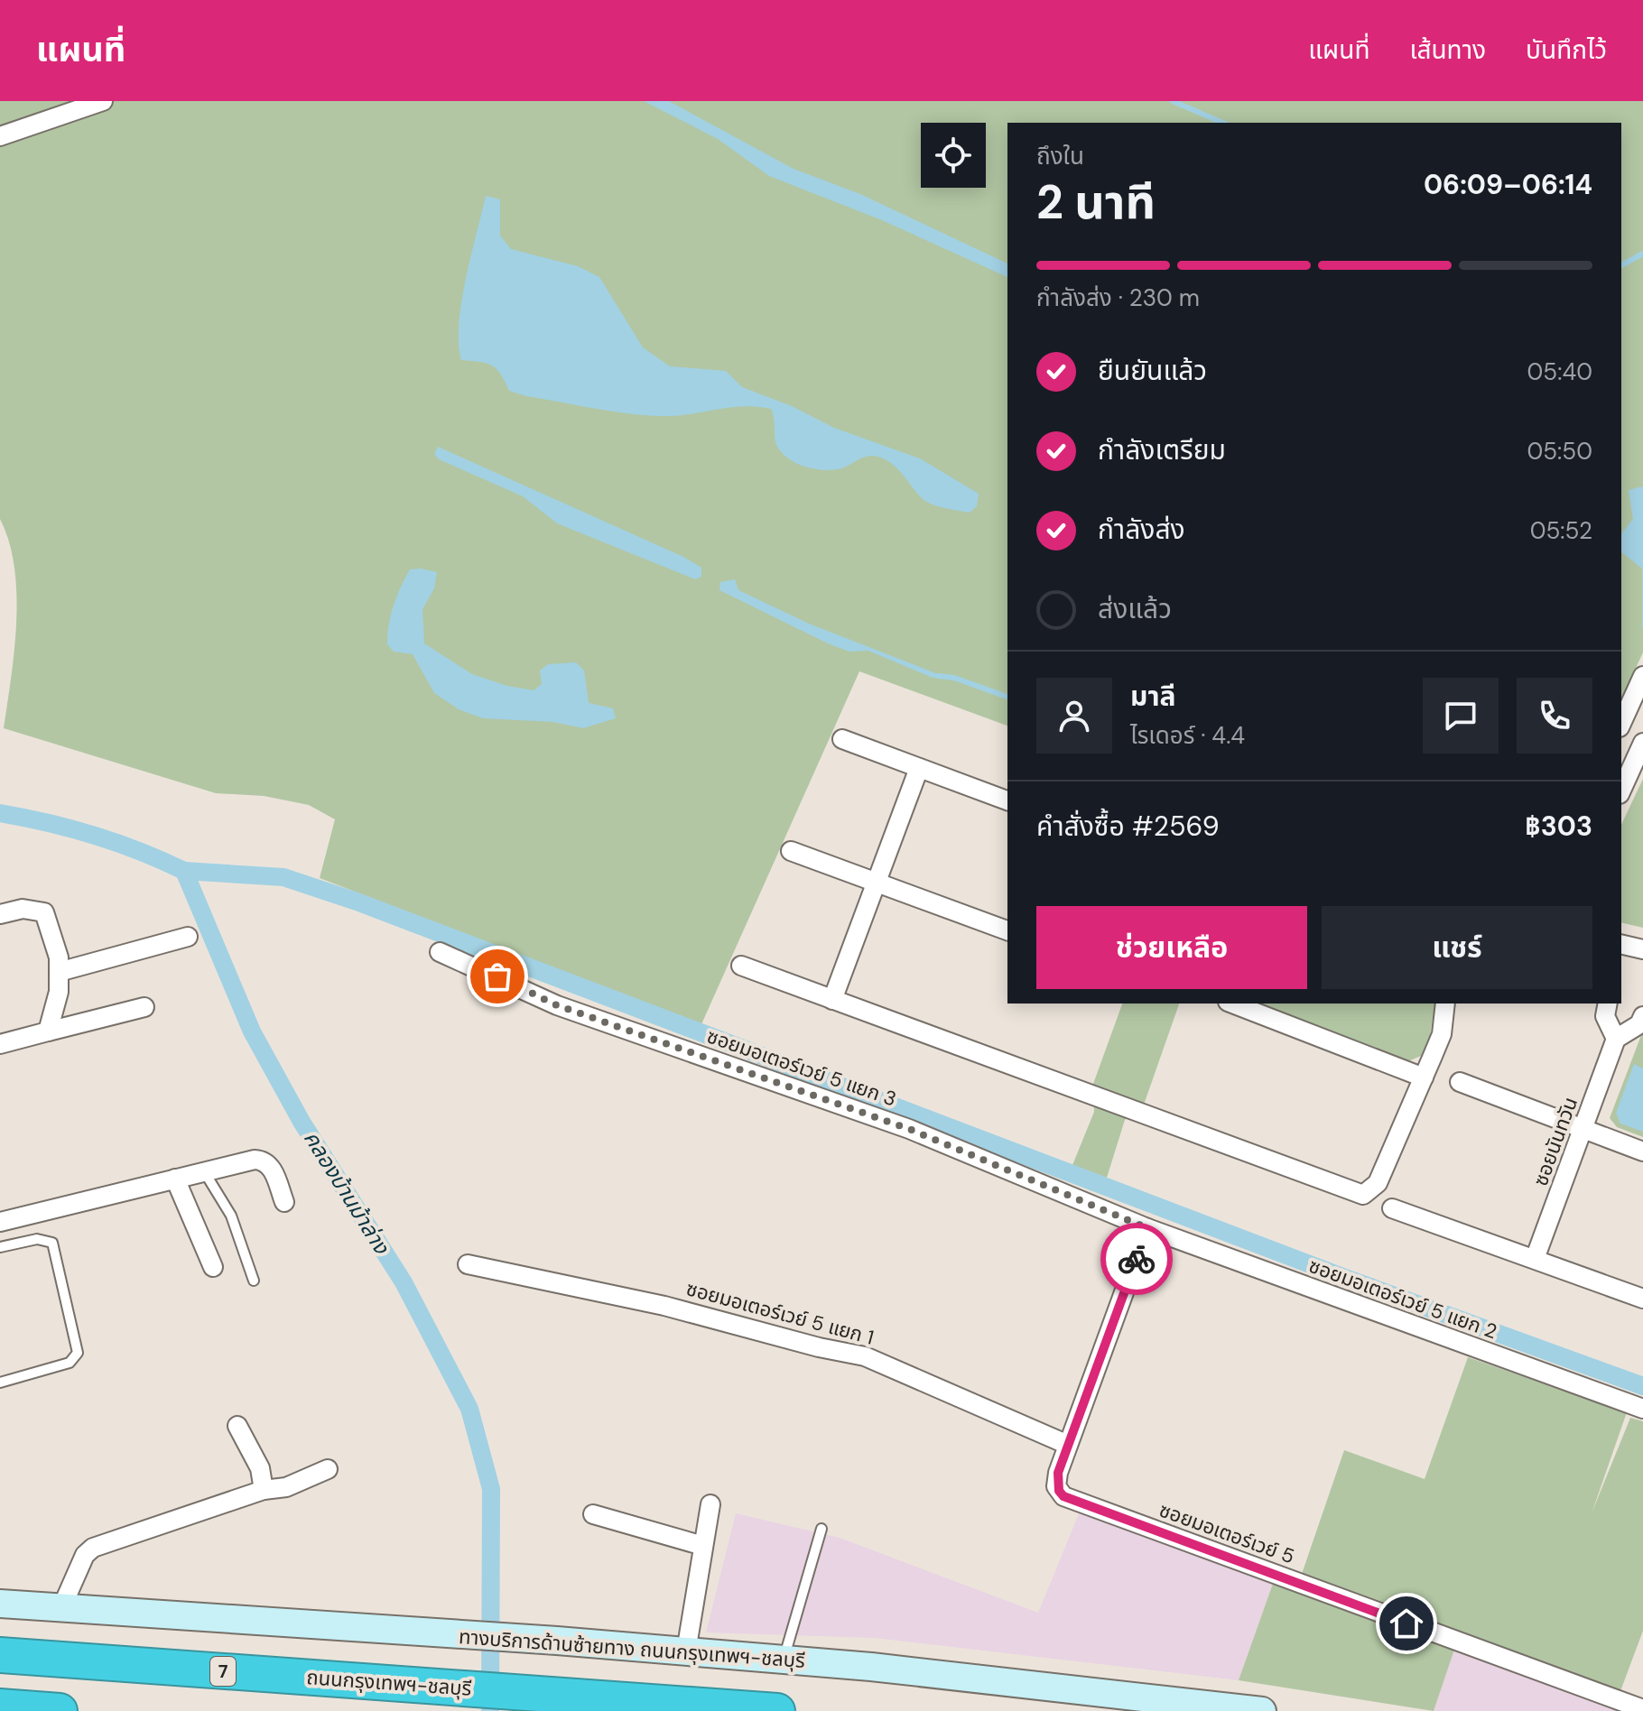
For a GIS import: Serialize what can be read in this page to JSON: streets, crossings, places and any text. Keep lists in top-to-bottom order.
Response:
{
  "streets": {
    "highway": ["7", "ถนนกรุงเทพฯ-ชลบุรี"],
    "main road": ["ทางบริการด้านซ้ายทาง ถนนกรุงเทพฯ-ชลบุรี"],
    "street": [
      "ซอยมอเตอร์เวย์ 5 แยก 3",
      "ซอยนันทวัน",
      "ซอยมอเตอร์เวย์ 5 แยก 2",
      "ซอยมอเตอร์เวย์ 5 แยก 1",
      "ซอยมอเตอร์เวย์ 5"
    ]
  },
  "crossings": [
    ["ซอยมอเตอร์เวย์ 5 แยก 3", "ซอยมอเตอร์เวย์ 5 แยก 2"],
    ["ซอยมอเตอร์เวย์ 5 แยก 3", "ซอยมอเตอร์เวย์ 5"],
    ["ซอยมอเตอร์เวย์ 5 แยก 2", "ซอยมอเตอร์เวย์ 5"],
    ["ซอยมอเตอร์เวย์ 5 แยก 1", "ซอยมอเตอร์เวย์ 5"]
  ],
  "water": ["คลองบ้านม้าล่าง"],
  "page": {
    "header": "แผนที่",
    "nav": ["แผนที่", "เส้นทาง", "บันทึกไว้"],
    "heading": ["2 นาที", "ถึงใน", "06:09–06:14"],
    "panel": [
      "มาลี",
      "ไรเดอร์ · 4.4",
      "คำสั่งซื้อ #2569",
      "฿303"
    ],
    "bar": "กำลังส่ง · 230 m",
    "list": [
      ["ยืนยันแล้ว", "05:40"],
      ["กำลังเตรียม", "05:50"],
      ["กำลังส่ง", "05:52"],
      "ส่งแล้ว"
    ],
    "buttons": ["ช่วยเหลือ", "แชร์"]
  }
}
